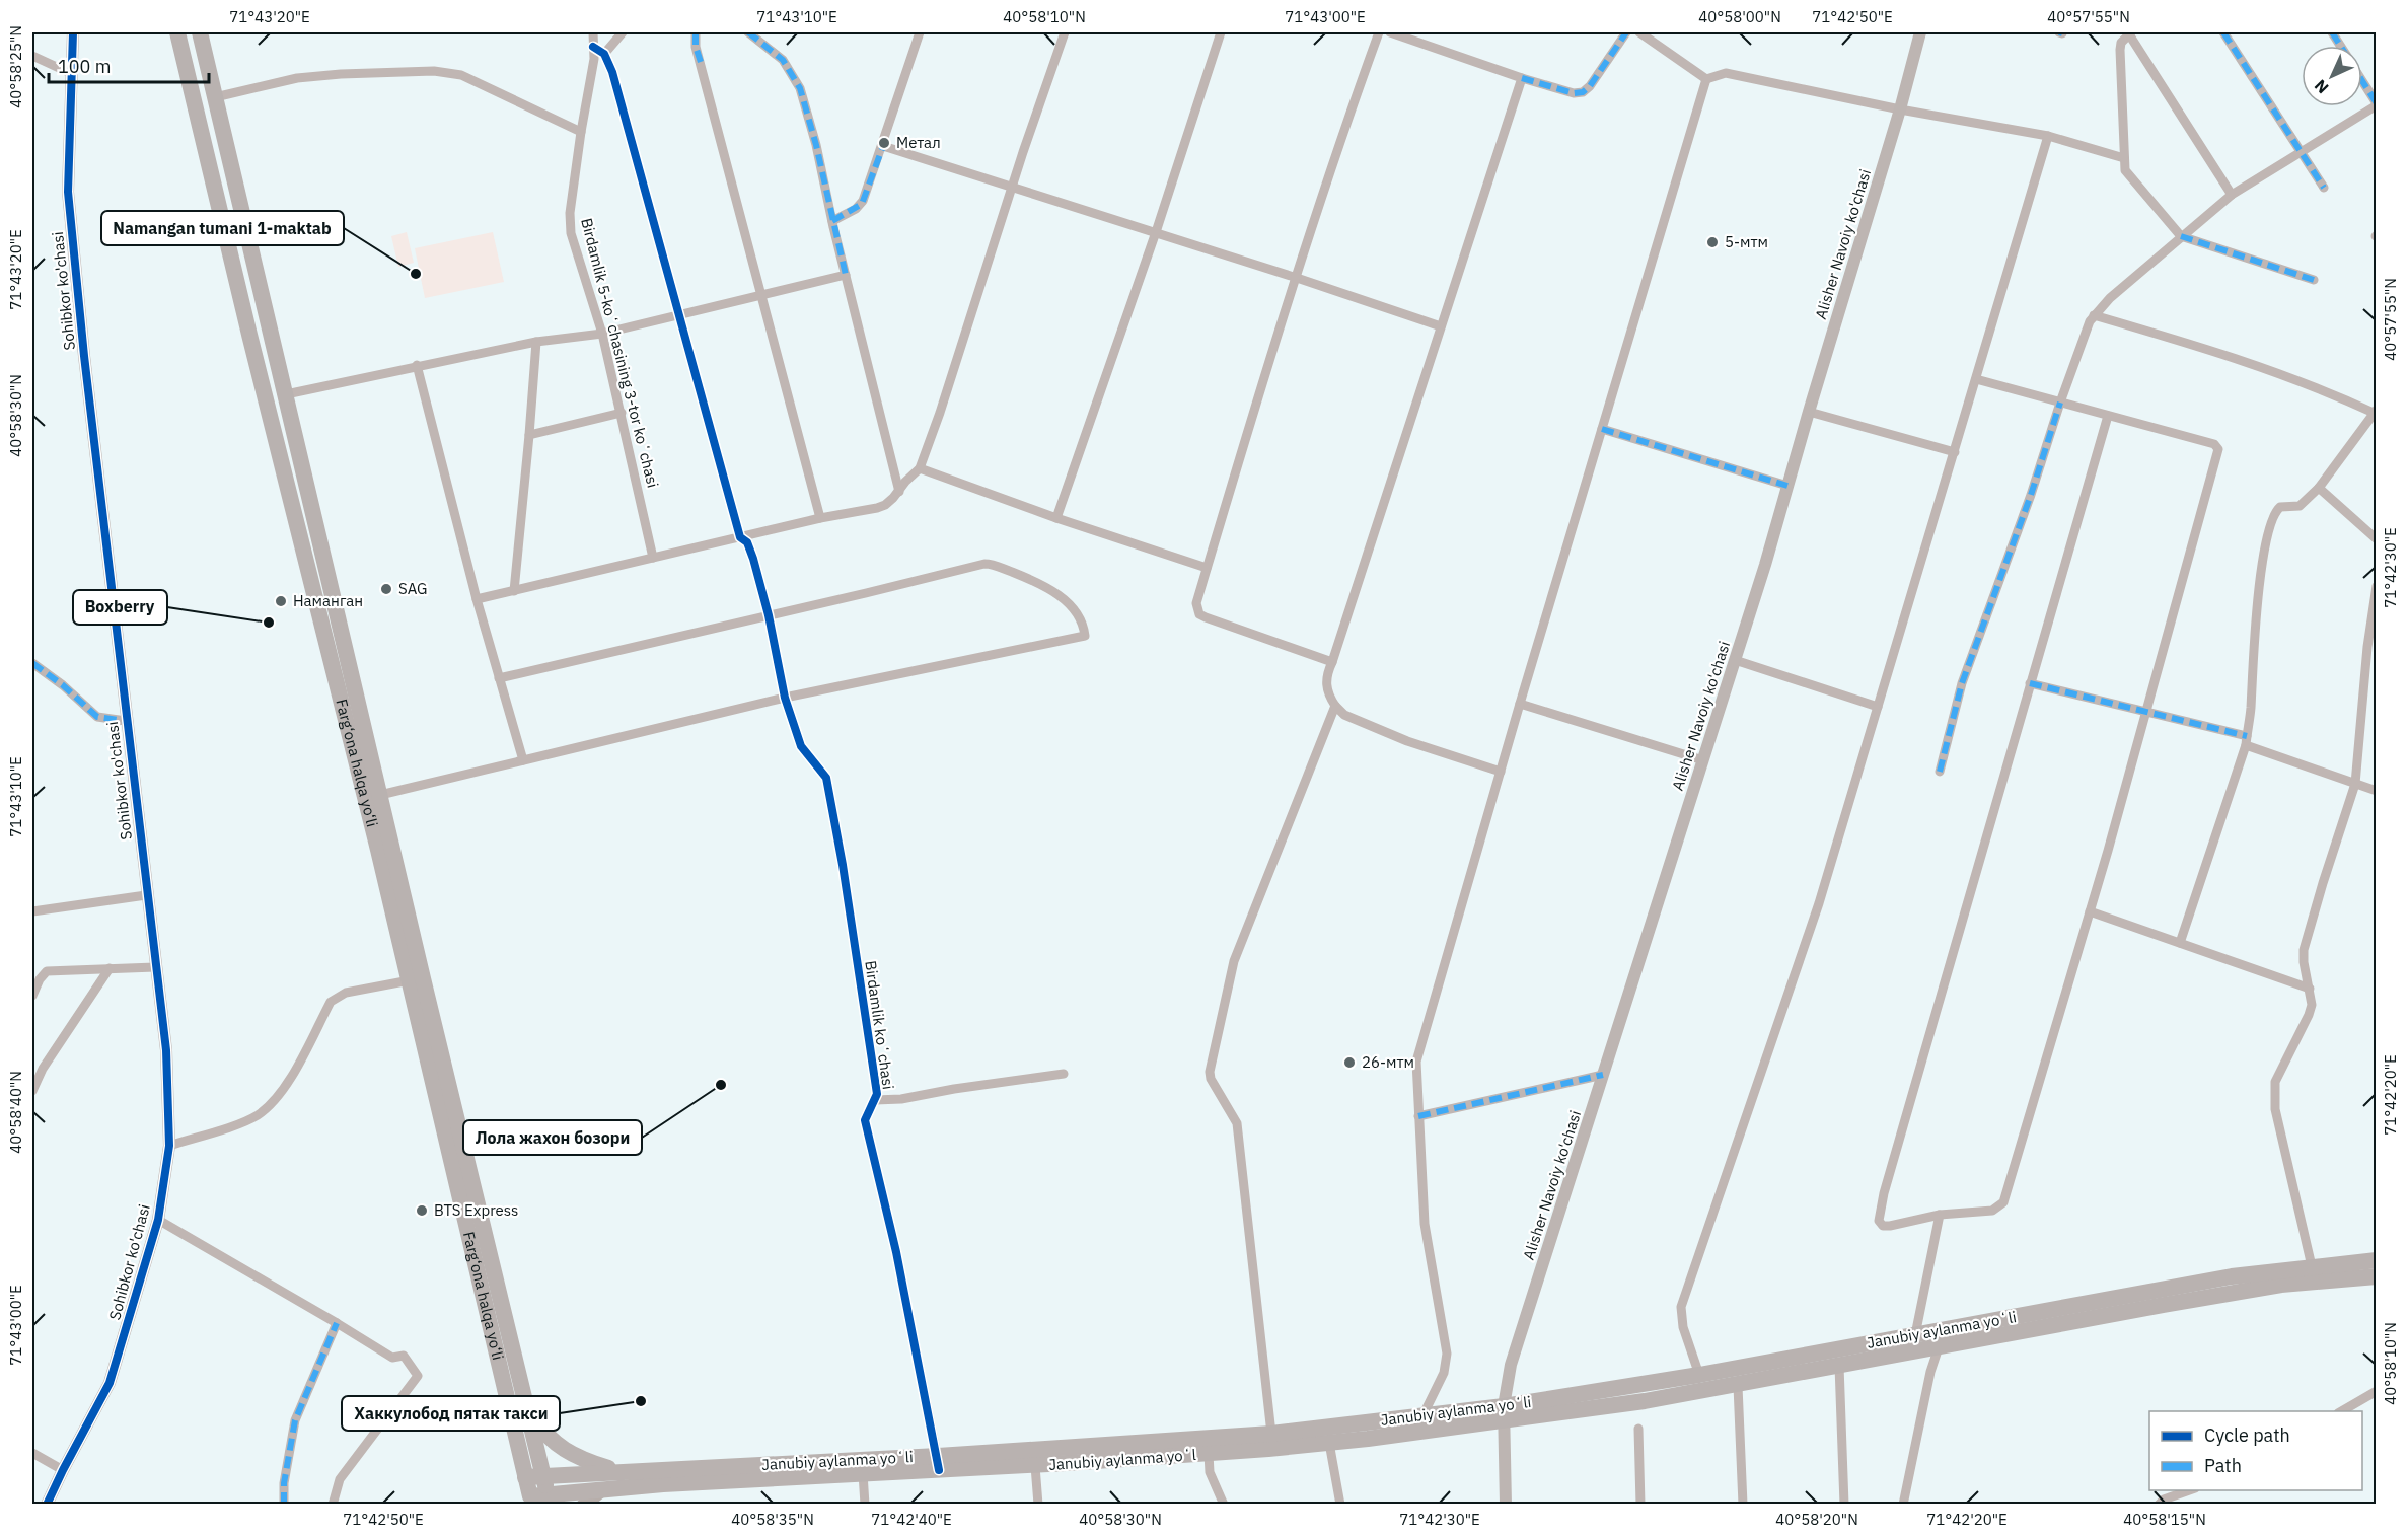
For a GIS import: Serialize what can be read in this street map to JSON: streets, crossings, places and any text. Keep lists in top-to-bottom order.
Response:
{
  "streets": {
    "highway": ["Farg‘ona halqa yo‘li", "Janubiy aylanma yoʻli", "Janubiy aylanma yoʻl"],
    "main road": ["Alisher Navoiy ko'chasi", "Sohibkor ko'chasi"],
    "street": ["Birdamlik 5-koʻchasining 3-tor koʻchasi", "Birdamlik koʻchasi"]
  },
  "crossings": [
    ["Alisher Navoiy ko'chasi", "Janubiy aylanma yoʻli"],
    ["Farg‘ona halqa yo‘li", "Janubiy aylanma yoʻli"],
    ["Birdamlik koʻchasi", "Janubiy aylanma yoʻli"],
    ["Janubiy aylanma yoʻli", "Janubiy aylanma yoʻl"]
  ],
  "places": [
    "Метал",
    "5-мтм",
    "Namangan tumani 1-maktab",
    "SAG",
    "Наманган",
    "Boxberry",
    "26-мтм",
    "Лола жахон бозори",
    "BTS Express",
    "Хаккулобод пятак такси"
  ],
  "legend": ["Cycle path", "Path"],
  "scale_bar": "100 m",
  "north": "bottom left",
  "coordinates": [
    "71°43'20\"E",
    "71°43'10\"E",
    "40°58'10\"N",
    "71°43'00\"E",
    "40°58'00\"N",
    "71°42'50\"E",
    "40°57'55\"N",
    "40°58'25\"N",
    "40°58'30\"N",
    "71°42'30\"E",
    "71°42'20\"E",
    "40°58'40\"N",
    "40°58'35\"N",
    "71°42'40\"E",
    "40°58'20\"N",
    "40°58'15\"N"
  ]
}
